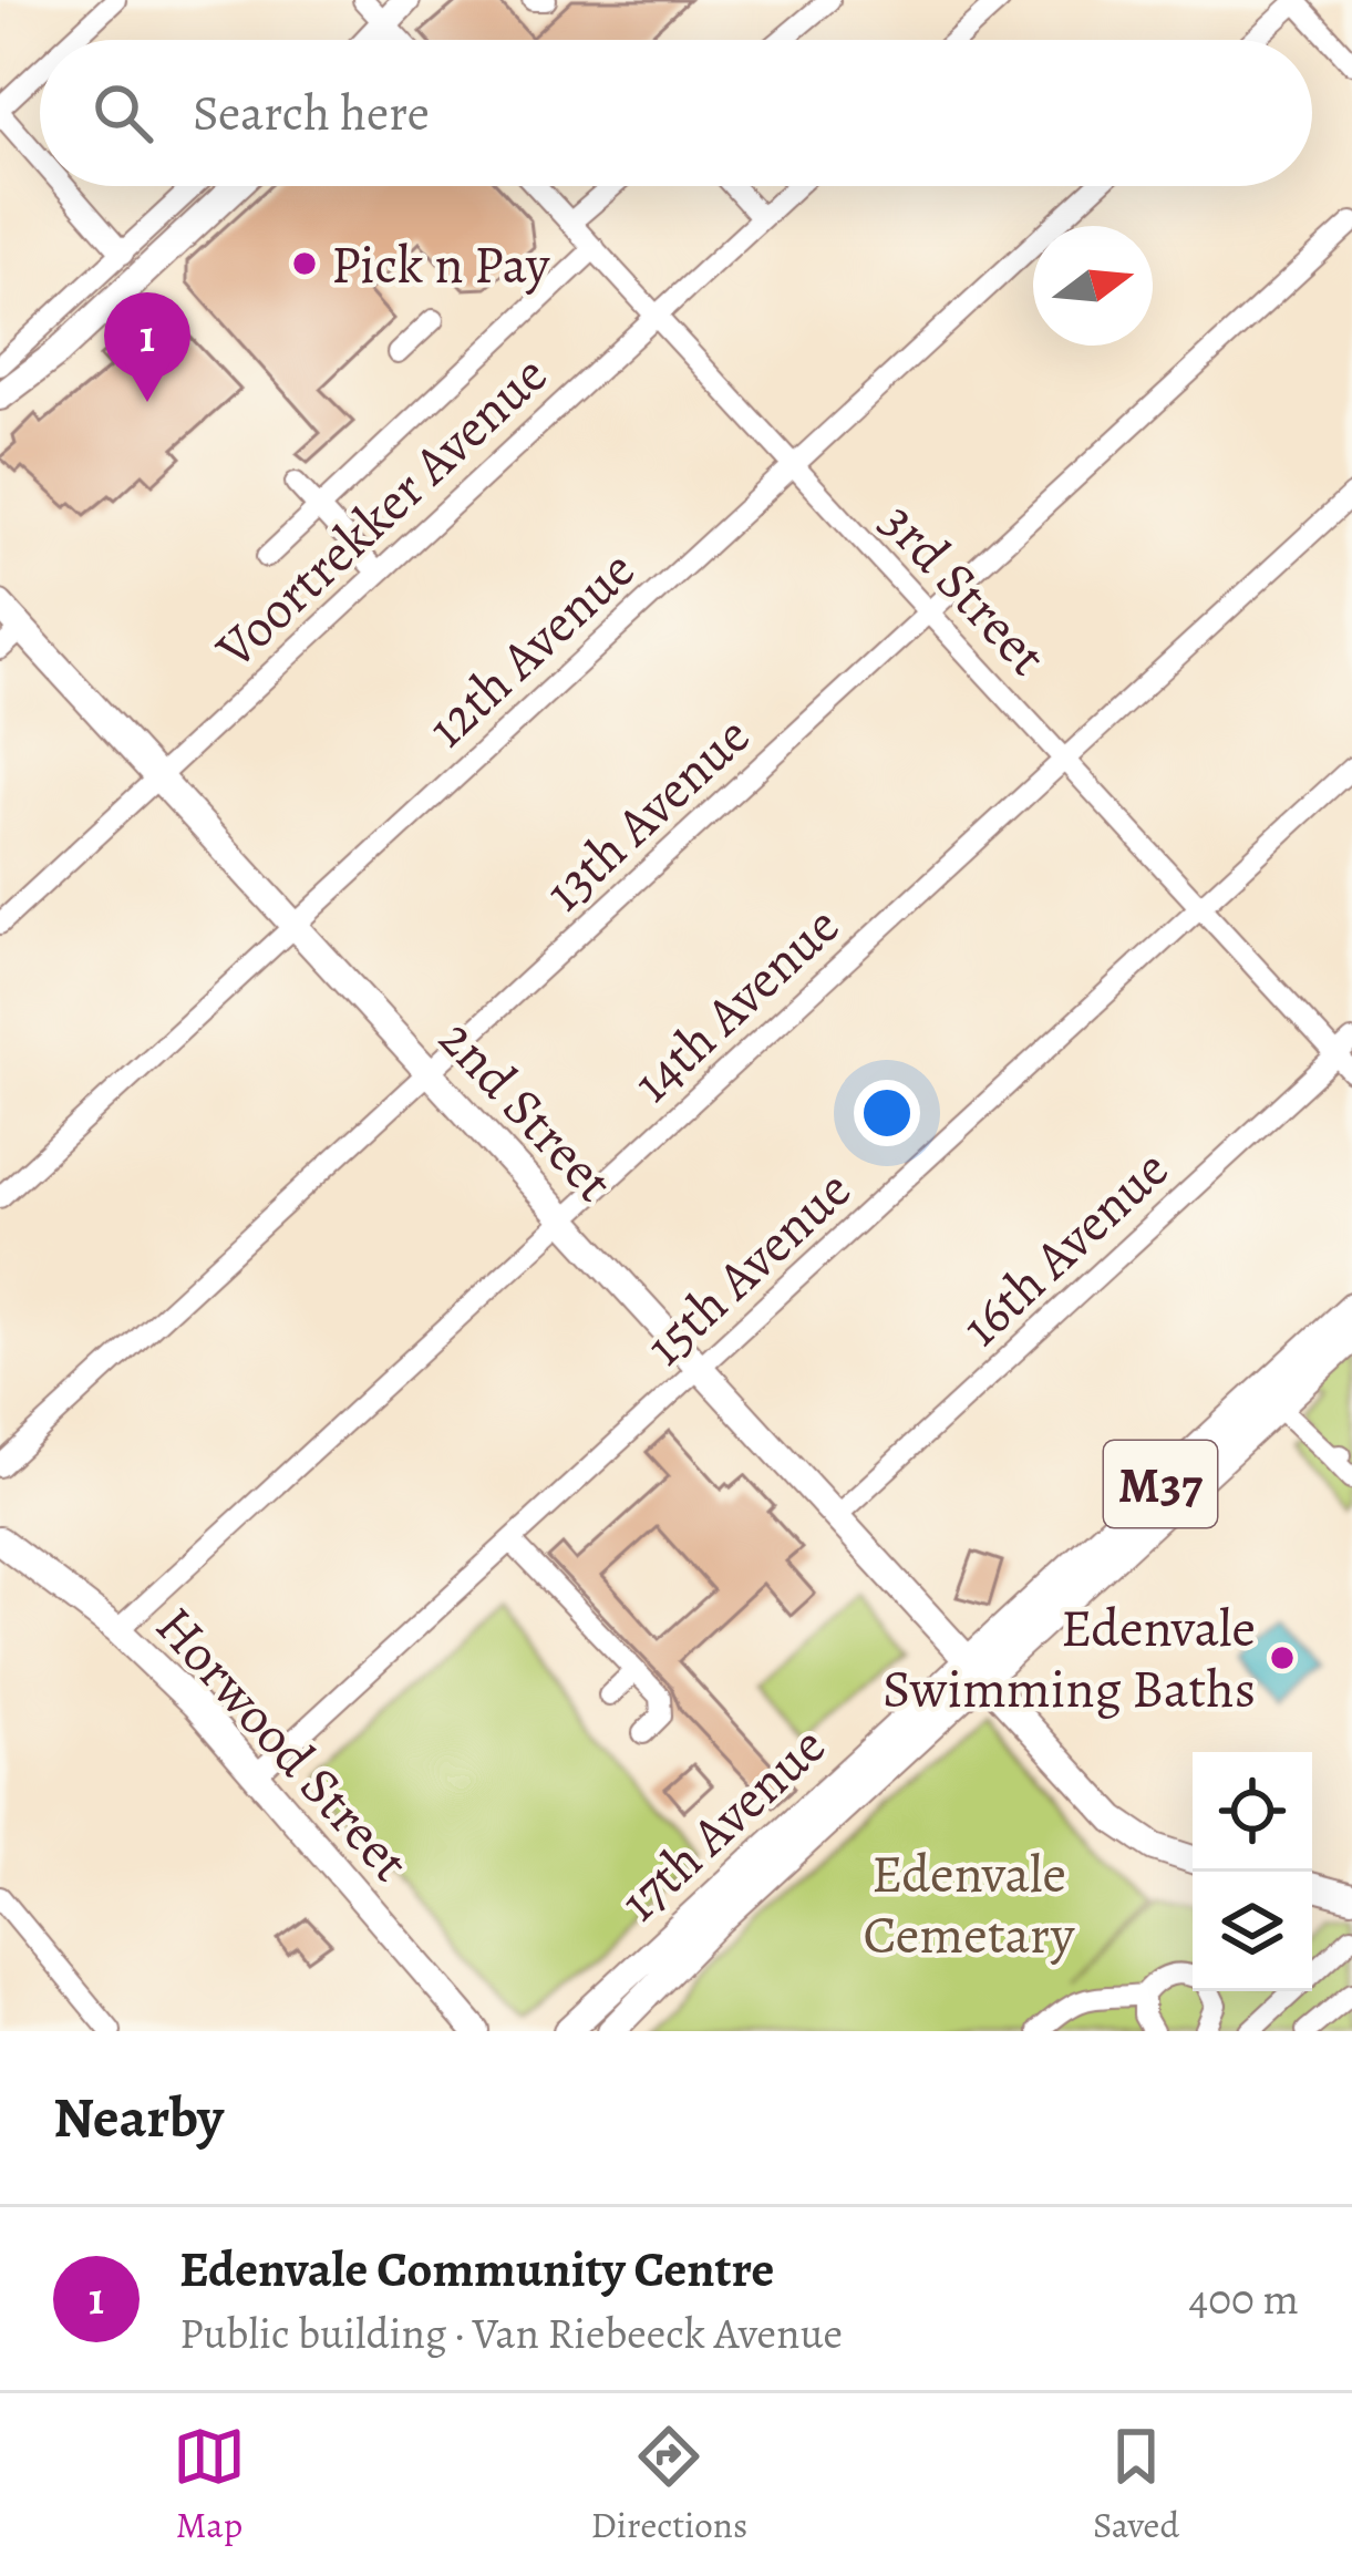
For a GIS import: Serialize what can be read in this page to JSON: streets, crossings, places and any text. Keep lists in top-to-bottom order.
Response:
{
  "streets": {
    "main road": [
      "2nd Street",
      "M37",
      "Horwood Street",
      "17th Avenue"
    ],
    "street": [
      "Voortrekker Avenue",
      "3rd Street",
      "12th Avenue",
      "13th Avenue",
      "14th Avenue",
      "16th Avenue",
      "15th Avenue"
    ]
  },
  "crossings": [
    ["Voortrekker Avenue", "3rd Street"],
    ["Voortrekker Avenue", "2nd Street"],
    ["3rd Street", "12th Avenue"],
    ["3rd Street", "13th Avenue"],
    ["3rd Street", "14th Avenue"],
    ["3rd Street", "16th Avenue"],
    ["3rd Street", "15th Avenue"],
    ["12th Avenue", "2nd Street"],
    ["13th Avenue", "2nd Street"],
    ["14th Avenue", "2nd Street"],
    ["14th Avenue", "Horwood Street"],
    ["2nd Street", "16th Avenue"],
    ["2nd Street", "15th Avenue"],
    ["2nd Street", "17th Avenue"],
    ["15th Avenue", "Horwood Street"]
  ],
  "parks": ["Edenvale Cemetary"],
  "places": ["Pick n Pay", "Edenvale Swimming Baths"],
  "north": "right",
  "page": {
    "search": "Search here",
    "pins": "1",
    "heading": "Nearby",
    "list": [
      {
        "mark": "1",
        "name": "Edenvale Community Centre",
        "note": "Public building · Van Riebeeck Avenue",
        "value": "400 m"
      }
    ],
    "nav": ["Map", "Directions", "Saved"]
  }
}
